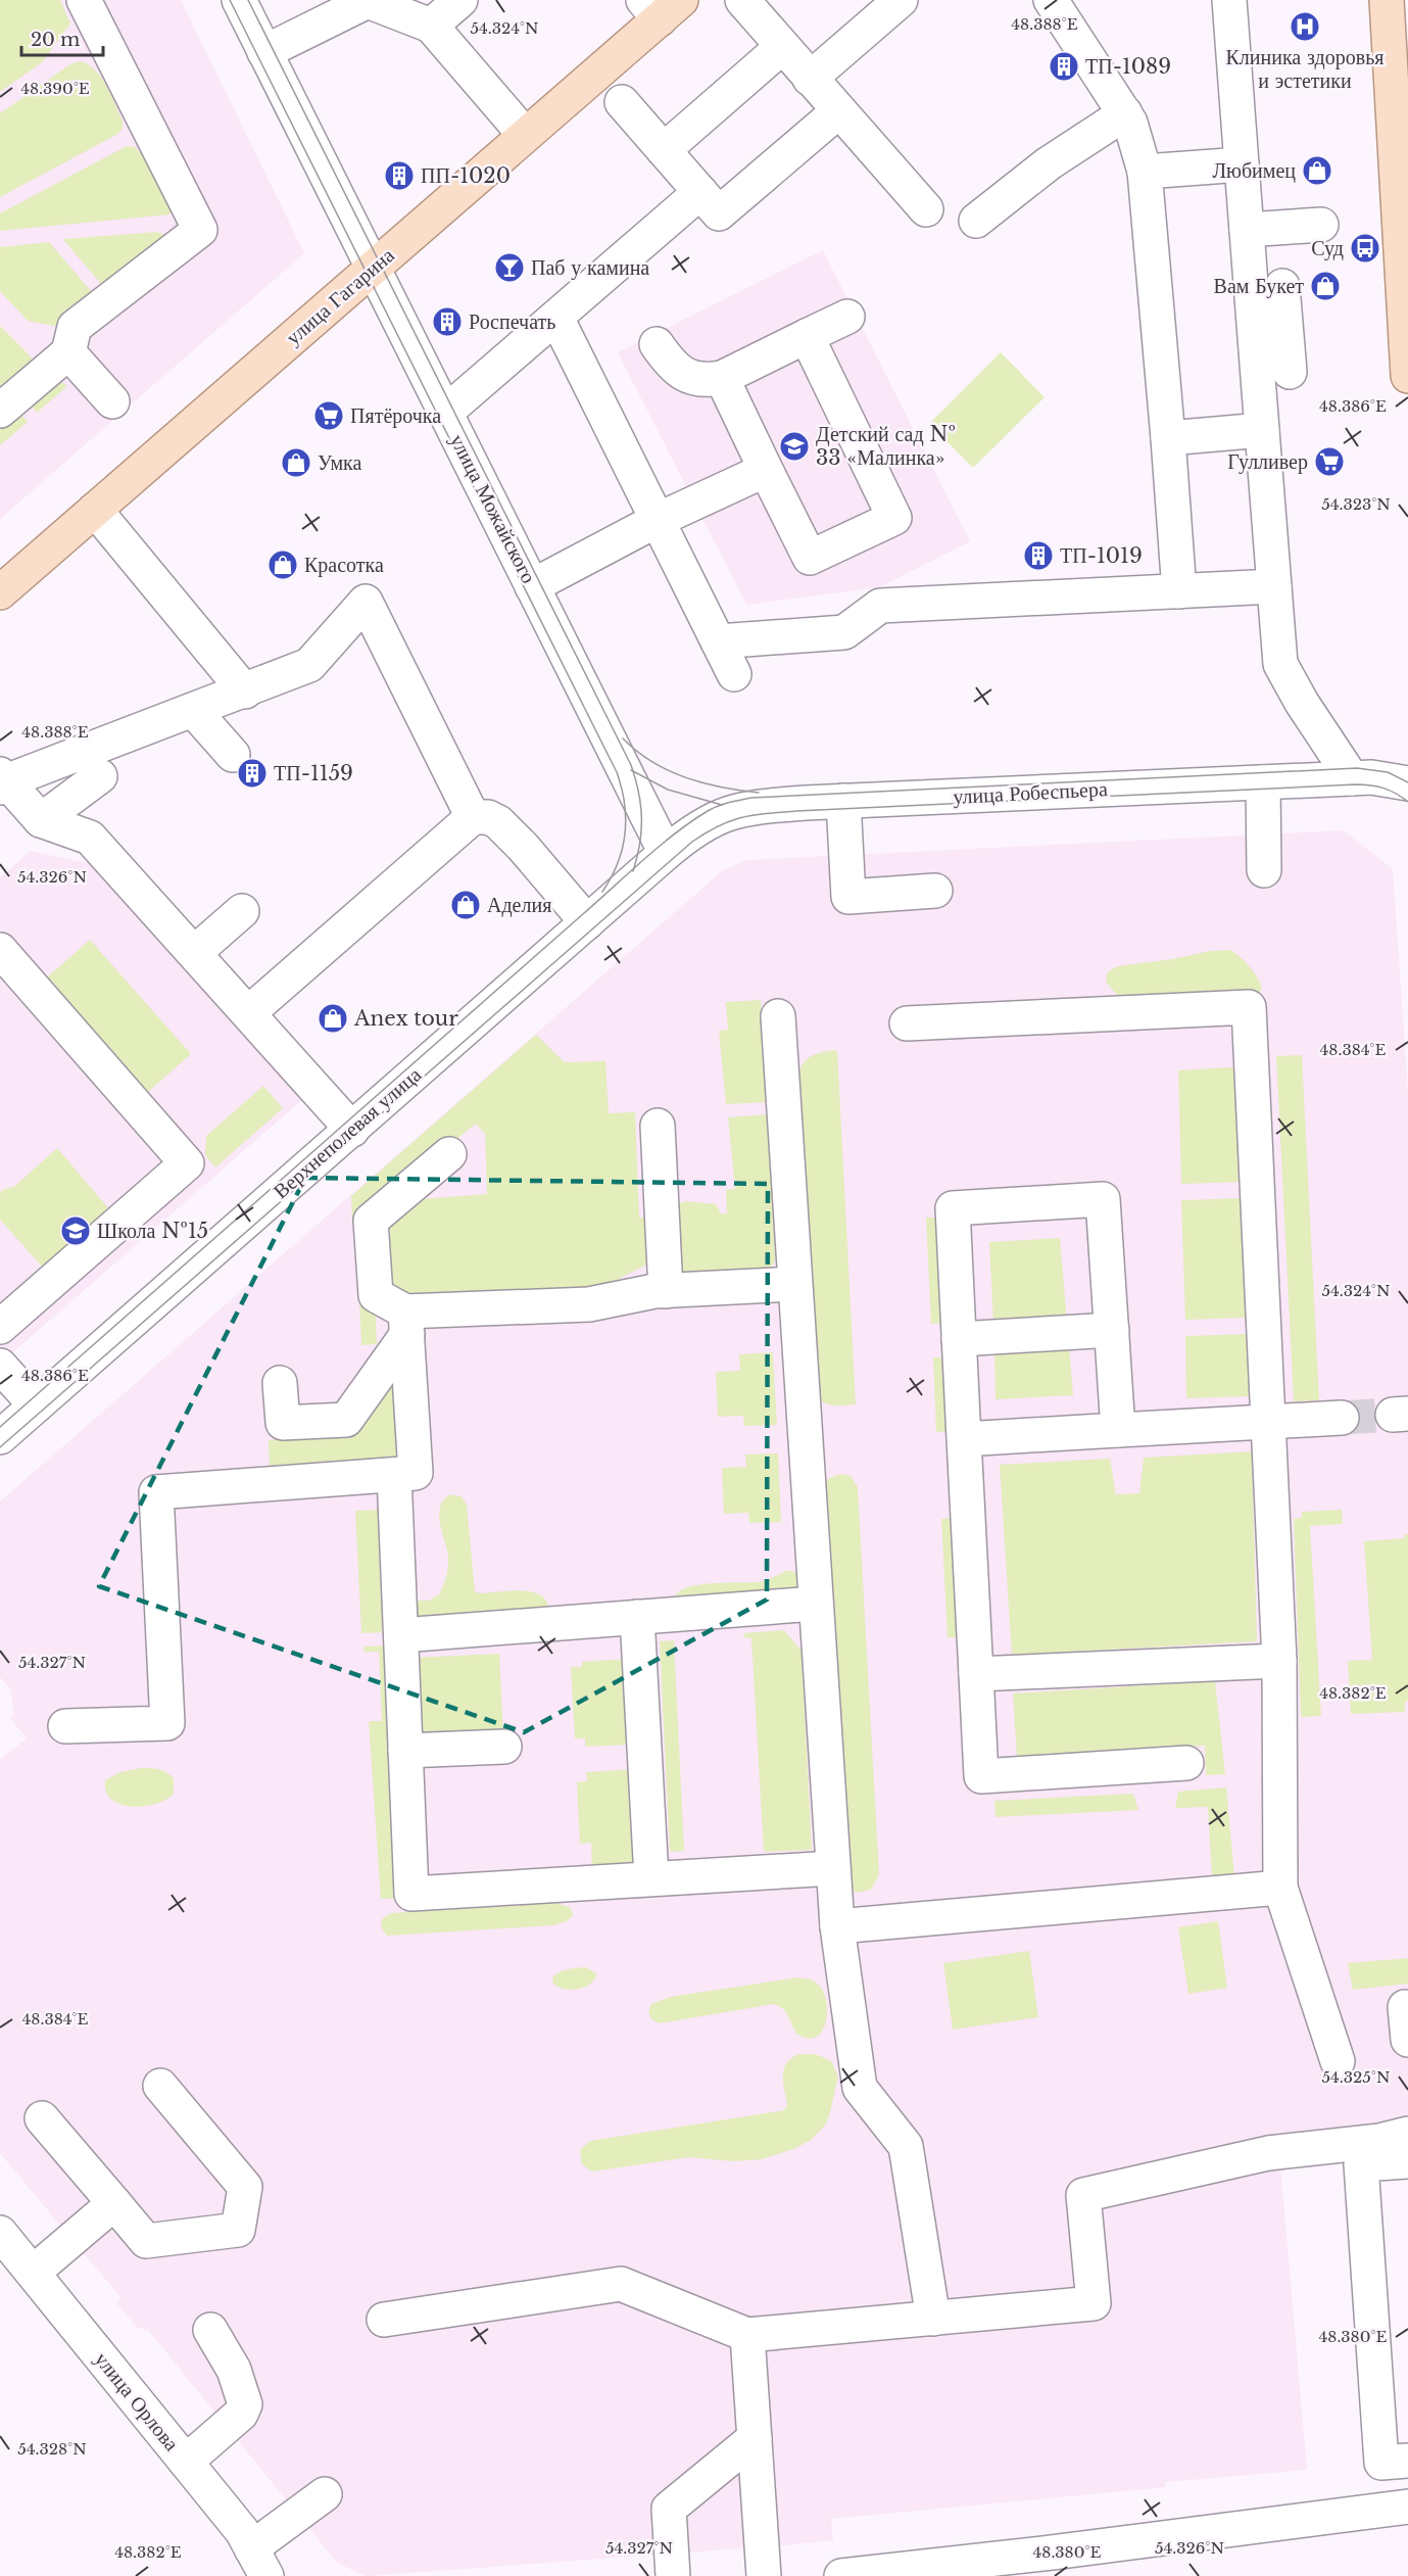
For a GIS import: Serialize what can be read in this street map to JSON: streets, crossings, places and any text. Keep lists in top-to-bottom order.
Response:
{
  "streets": {
    "main road": ["улица Гагарина"],
    "street": [
      "улица Можайского",
      "улица Робеспьера",
      "Верхнеполевая улица",
      "улица Орлова"
    ]
  },
  "crossings": [
    ["улица Гагарина", "улица Можайского"],
    ["улица Можайского", "улица Робеспьера"],
    ["улица Можайского", "Верхнеполевая улица"],
    ["улица Робеспьера", "Верхнеполевая улица"]
  ],
  "places": {
    "hospital": ["Клиника здоровья и эстетики"],
    "building": [
      "ТП-1089",
      "ПП-1020",
      "Роспечать",
      "ТП-1019",
      "ТП-1159"
    ],
    "shop": [
      "Любимец",
      "Вам Букет",
      "Умка",
      "Красотка",
      "Аделия",
      "Anex tour"
    ],
    "bus stop": ["Суд"],
    "bar": ["Паб у камина"],
    "supermarket": ["Пятёрочка", "Гулливер"],
    "school or university": ["Детский сад № 33 «Малинка»", "Школа №15"]
  },
  "scale_bar": "20 m",
  "coordinates": [
    "48.388°E",
    "54.324°N",
    "48.390°E",
    "48.386°E",
    "54.323°N",
    "54.326°N",
    "48.384°E",
    "54.327°N",
    "48.382°E",
    "54.325°N",
    "48.380°E",
    "54.328°N"
  ]
}
